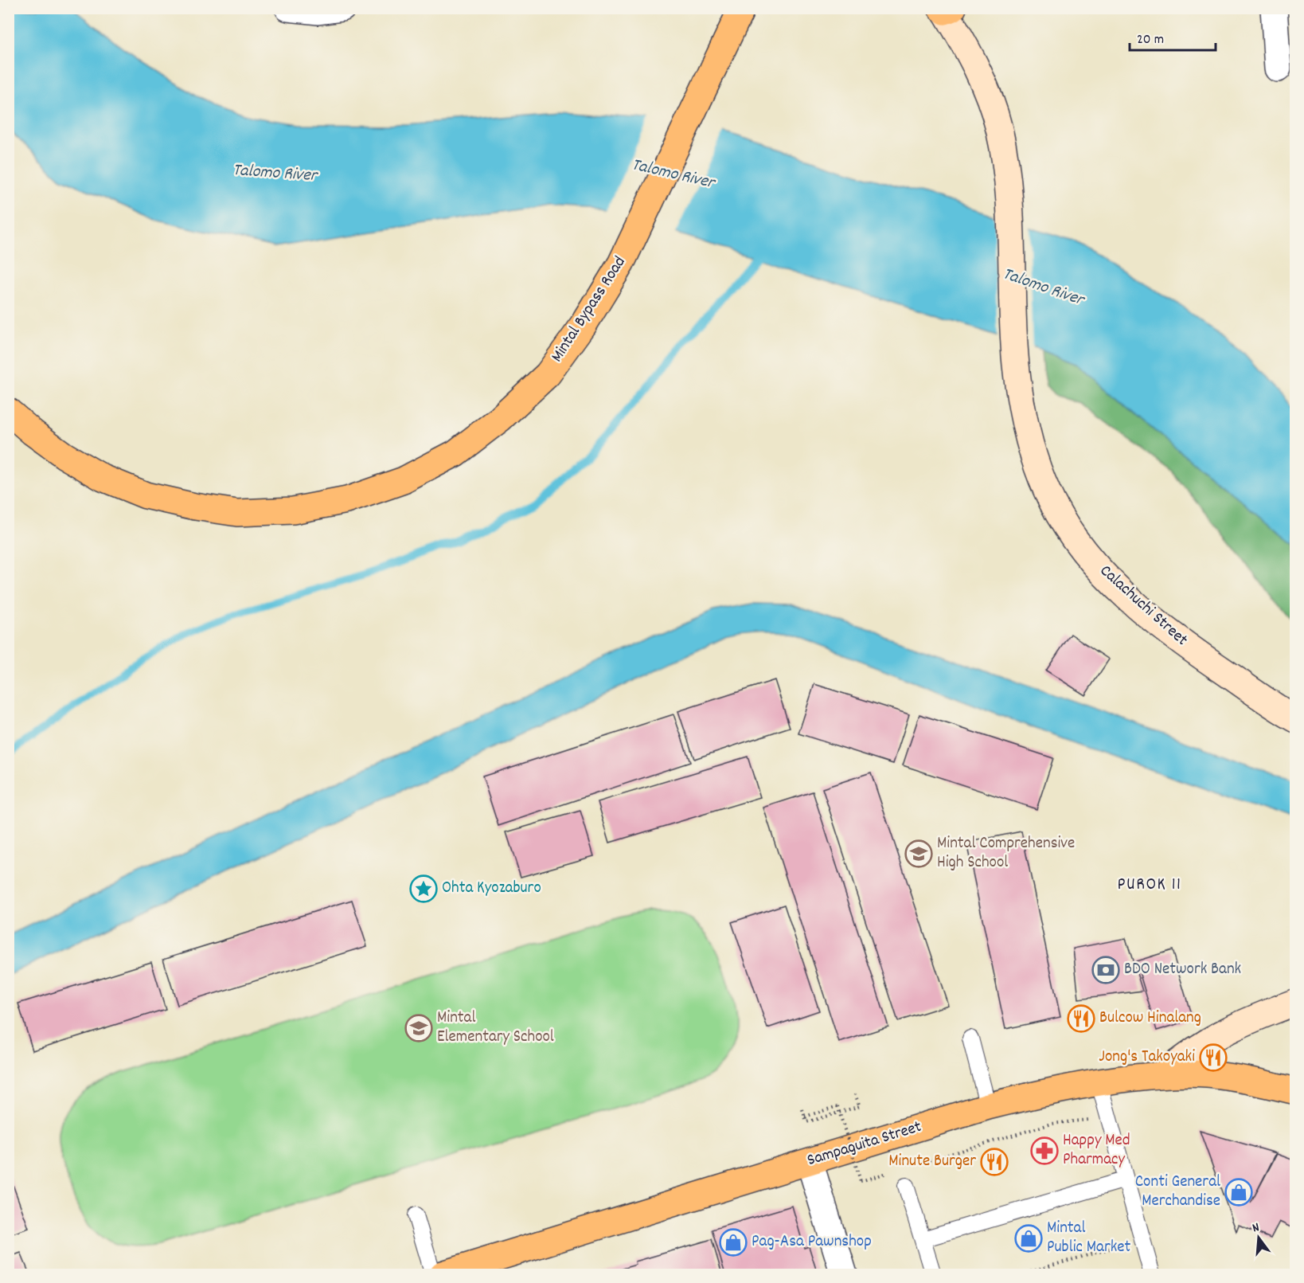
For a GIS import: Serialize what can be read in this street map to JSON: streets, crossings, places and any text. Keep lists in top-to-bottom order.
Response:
{
  "streets": {
    "main road": ["Mintal Bypass Road", "Calachuchi Street", "Sampaguita Street"]
  },
  "districts": ["PUROK 11"],
  "water": ["Talomo River"],
  "places": {
    "school or university": ["Mintal Comprehensive High School", "Mintal Elementary School"],
    "place": ["Ohta Kyozaburo"],
    "bank": ["BDO Network Bank"],
    "restaurant": ["Bulcow Hinalang", "Jong's Takoyaki", "Minute Burger"],
    "pharmacy": ["Happy Med Pharmacy"],
    "shop": ["Conti General Merchandise", "Mintal Public Market", "Pag-Asa Pawnshop"]
  },
  "scale_bar": "20 m",
  "north": "top"
}
